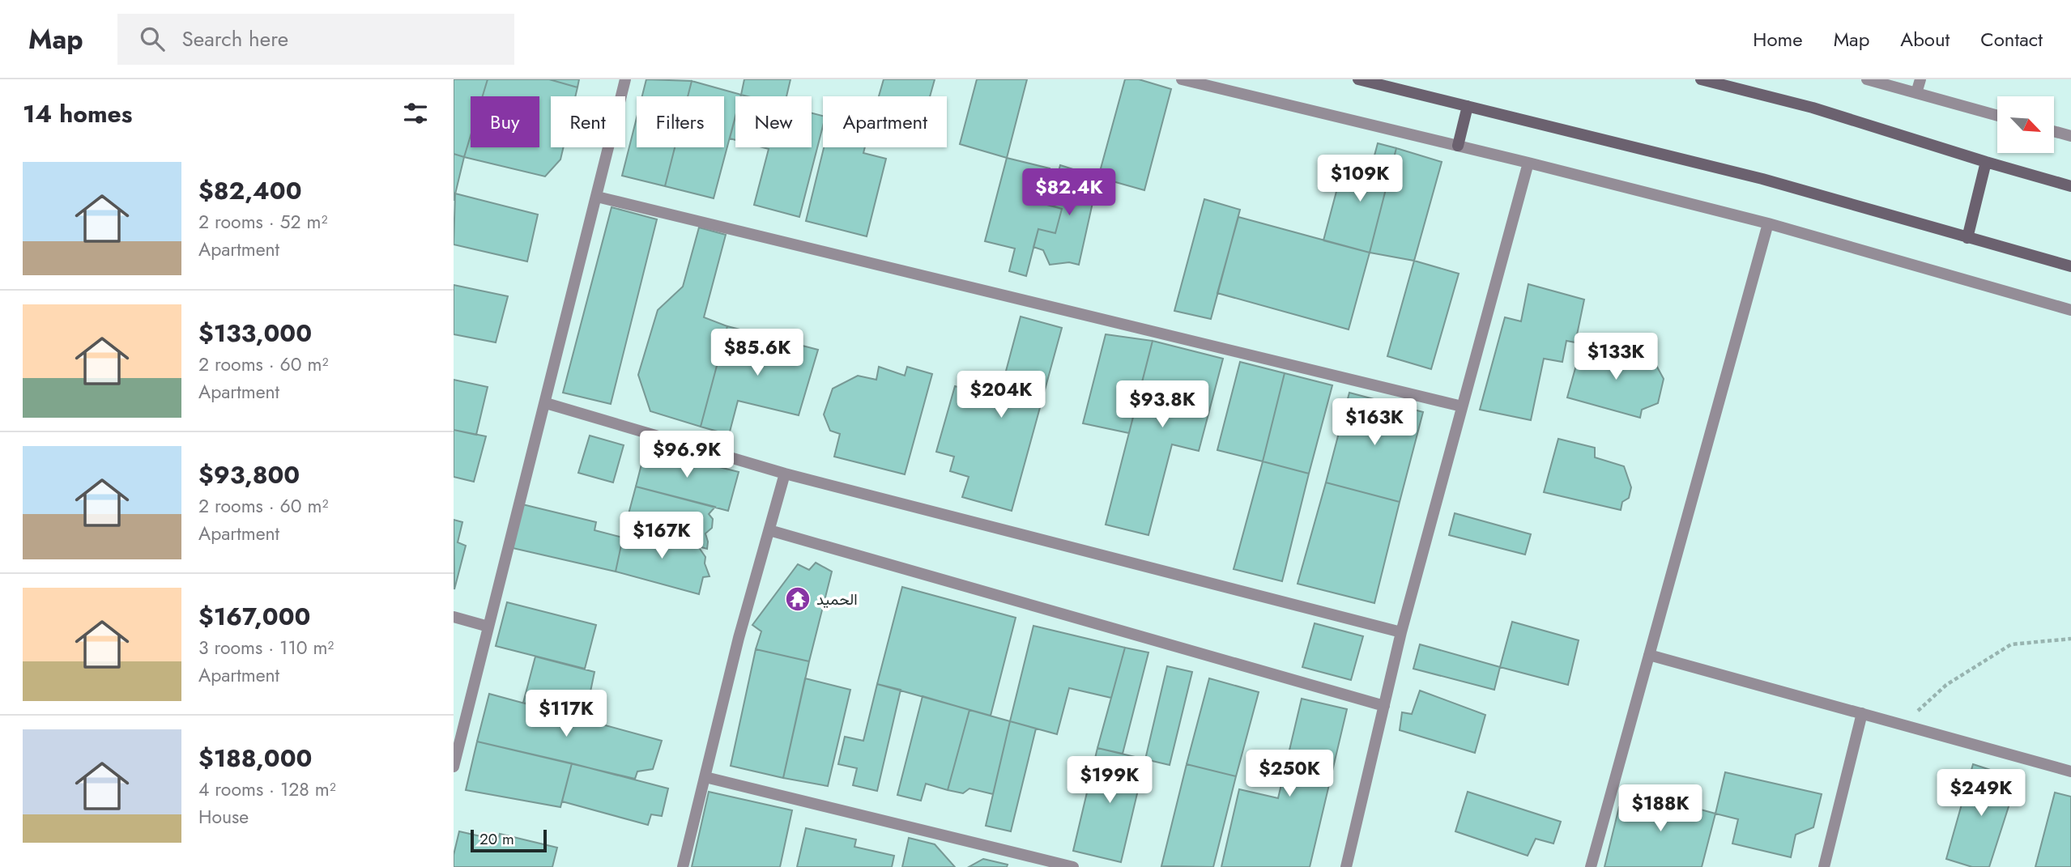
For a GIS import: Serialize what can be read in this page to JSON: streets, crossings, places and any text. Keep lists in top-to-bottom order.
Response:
{
  "places": {
    "temple": ["الحميد"]
  },
  "scale_bar": "20 m",
  "north": "bottom right",
  "page": {
    "header": "Map",
    "search": "Search here",
    "nav": [
      "Home",
      "Map",
      "About",
      "Contact"
    ],
    "heading": "14 homes",
    "chip": [
      "Buy",
      "Rent",
      "Filters",
      "New",
      "Apartment"
    ],
    "list": [
      {
        "name": "$82,400",
        "note": "2 rooms · 52 m² · Apartment"
      },
      {
        "name": "$133,000",
        "note": "2 rooms · 60 m² · Apartment"
      },
      {
        "name": "$93,800",
        "note": "2 rooms · 60 m² · Apartment"
      },
      {
        "name": "$167,000",
        "note": "3 rooms · 110 m² · Apartment"
      },
      {
        "name": "$188,000",
        "note": "4 rooms · 128 m² · House"
      }
    ],
    "price": [
      "$109K",
      "$82.4K",
      "$85.6K",
      "$133K",
      "$204K",
      "$93.8K",
      "$163K",
      "$96.9K",
      "$167K",
      "$117K",
      "$250K",
      "$199K",
      "$249K",
      "$188K"
    ],
    "scale": "20 m"
  }
}
